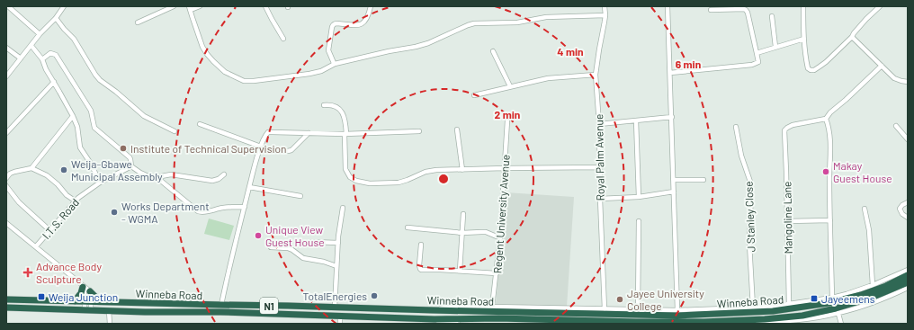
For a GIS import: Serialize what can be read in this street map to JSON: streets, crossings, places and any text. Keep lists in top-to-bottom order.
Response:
{
  "streets": {
    "highway": ["Winneba Road", "N1"],
    "street": [
      "Royal Palm Avenue",
      "Regent University Avenue",
      "J Stanley Close",
      "Mangoline Lane",
      "I.T.S. Road"
    ]
  },
  "places": {
    "other": [
      "Institute of Technical Supervision",
      "Weija-Gbawe Municipal Assembly",
      "Makay Guest House",
      "Works Department - WGMA",
      "Unique View Guest House",
      "TotalEnergies",
      "Jayee University College"
    ],
    "health": ["Advance Body Sculpture"],
    "transit": ["Weija Junction", "Jayeemens"]
  },
  "rings": ["4 min", "6 min", "2 min"]
}
